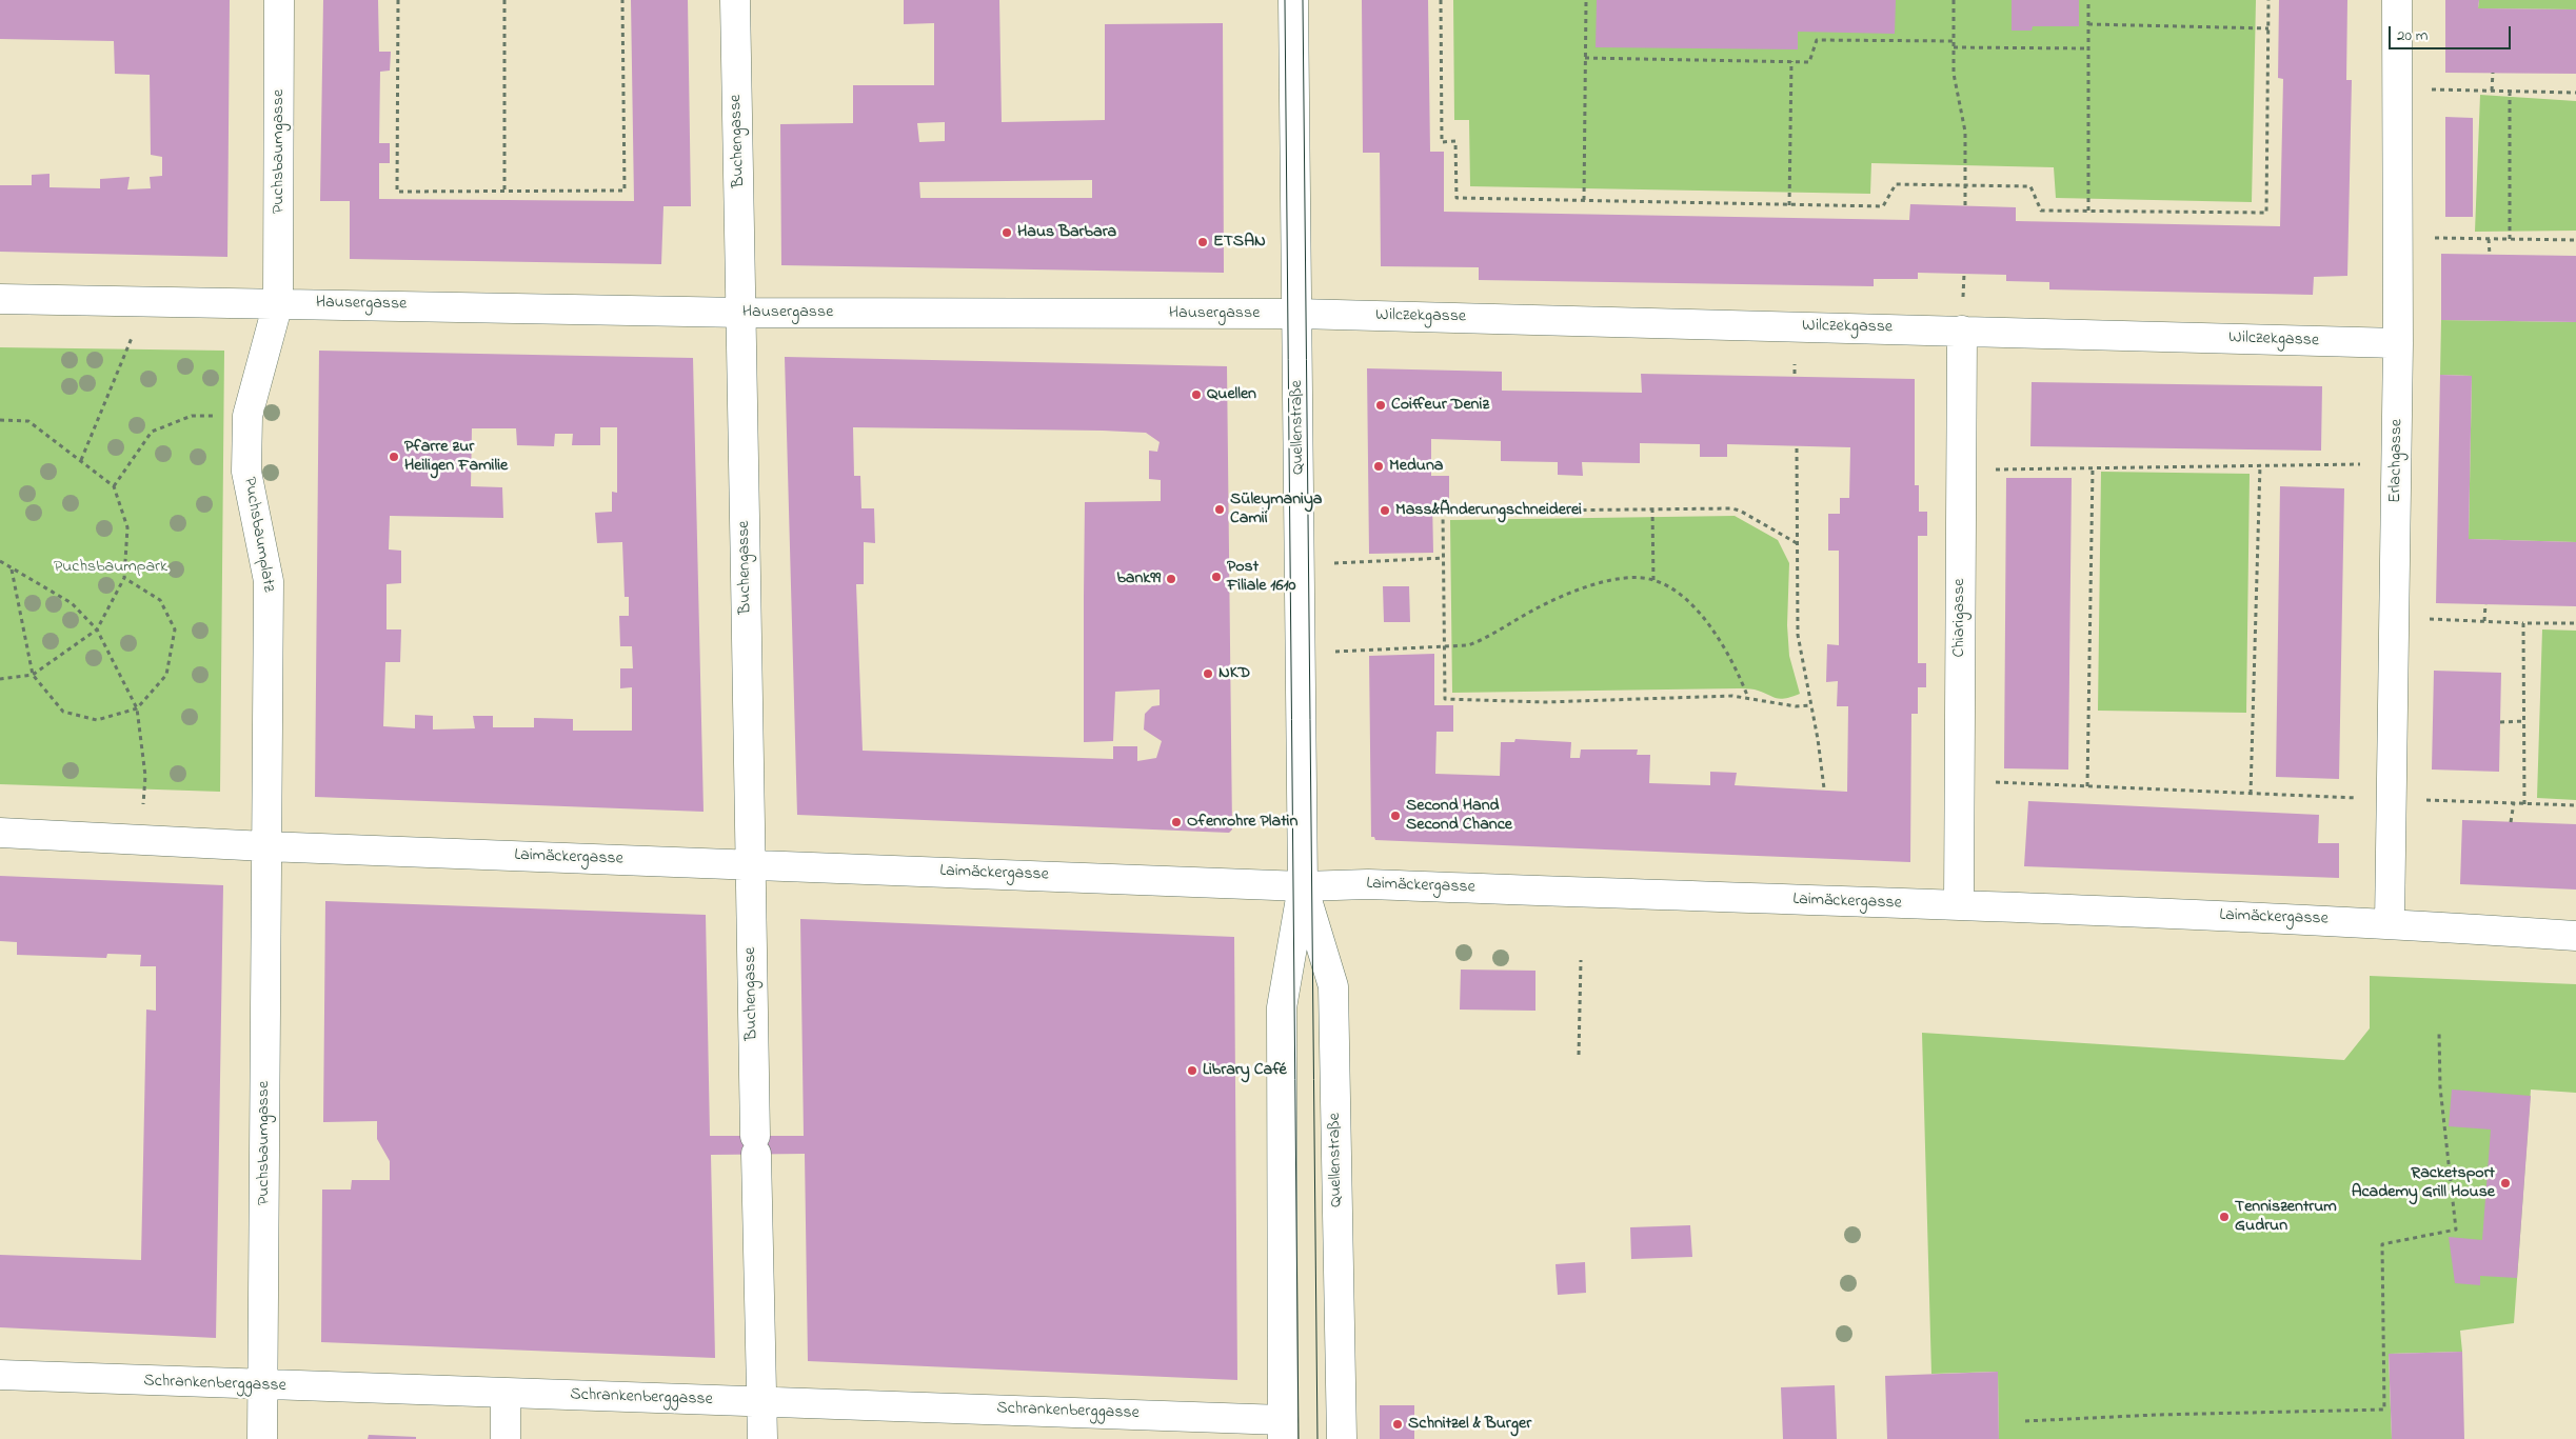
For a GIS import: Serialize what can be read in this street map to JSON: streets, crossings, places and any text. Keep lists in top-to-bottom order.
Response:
{
  "streets": {
    "street": [
      "Buchengasse",
      "Puchsbaumgasse",
      "Hausergasse",
      "Wilczekgasse",
      "Quellenstraße",
      "Erlachgasse",
      "Puchsbaumplatz",
      "Chiarigasse",
      "Laimäckergasse",
      "Schrankenberggasse"
    ]
  },
  "crossings": [
    ["Buchengasse", "Hausergasse"],
    ["Buchengasse", "Laimäckergasse"],
    ["Buchengasse", "Schrankenberggasse"],
    ["Puchsbaumgasse", "Hausergasse"],
    ["Puchsbaumgasse", "Puchsbaumplatz"],
    ["Puchsbaumgasse", "Laimäckergasse"],
    ["Puchsbaumgasse", "Schrankenberggasse"],
    ["Hausergasse", "Wilczekgasse"],
    ["Hausergasse", "Quellenstraße"],
    ["Hausergasse", "Puchsbaumplatz"],
    ["Wilczekgasse", "Quellenstraße"],
    ["Wilczekgasse", "Erlachgasse"],
    ["Wilczekgasse", "Chiarigasse"],
    ["Quellenstraße", "Laimäckergasse"],
    ["Quellenstraße", "Schrankenberggasse"],
    ["Erlachgasse", "Laimäckergasse"],
    ["Puchsbaumplatz", "Laimäckergasse"],
    ["Chiarigasse", "Laimäckergasse"]
  ],
  "parks": ["Puchsbaumpark"],
  "places": [
    "Haus Barbara",
    "ETSAN",
    "Quellen",
    "Coiffeur Deniz",
    "Pfarre zur Heiligen Familie",
    "Meduna",
    "Süleymaniya Camii",
    "Mass&Änderungschneiderei",
    "Post Filiale 1610",
    "bank99",
    "NKD",
    "Second Hand Second Chance",
    "Ofenrohre Platin",
    "Library Café",
    "Racketsport Academy Grill House",
    "Tenniszentrum Gudrun",
    "Schnitzel & Burger"
  ],
  "scale_bar": "20 m"
}
